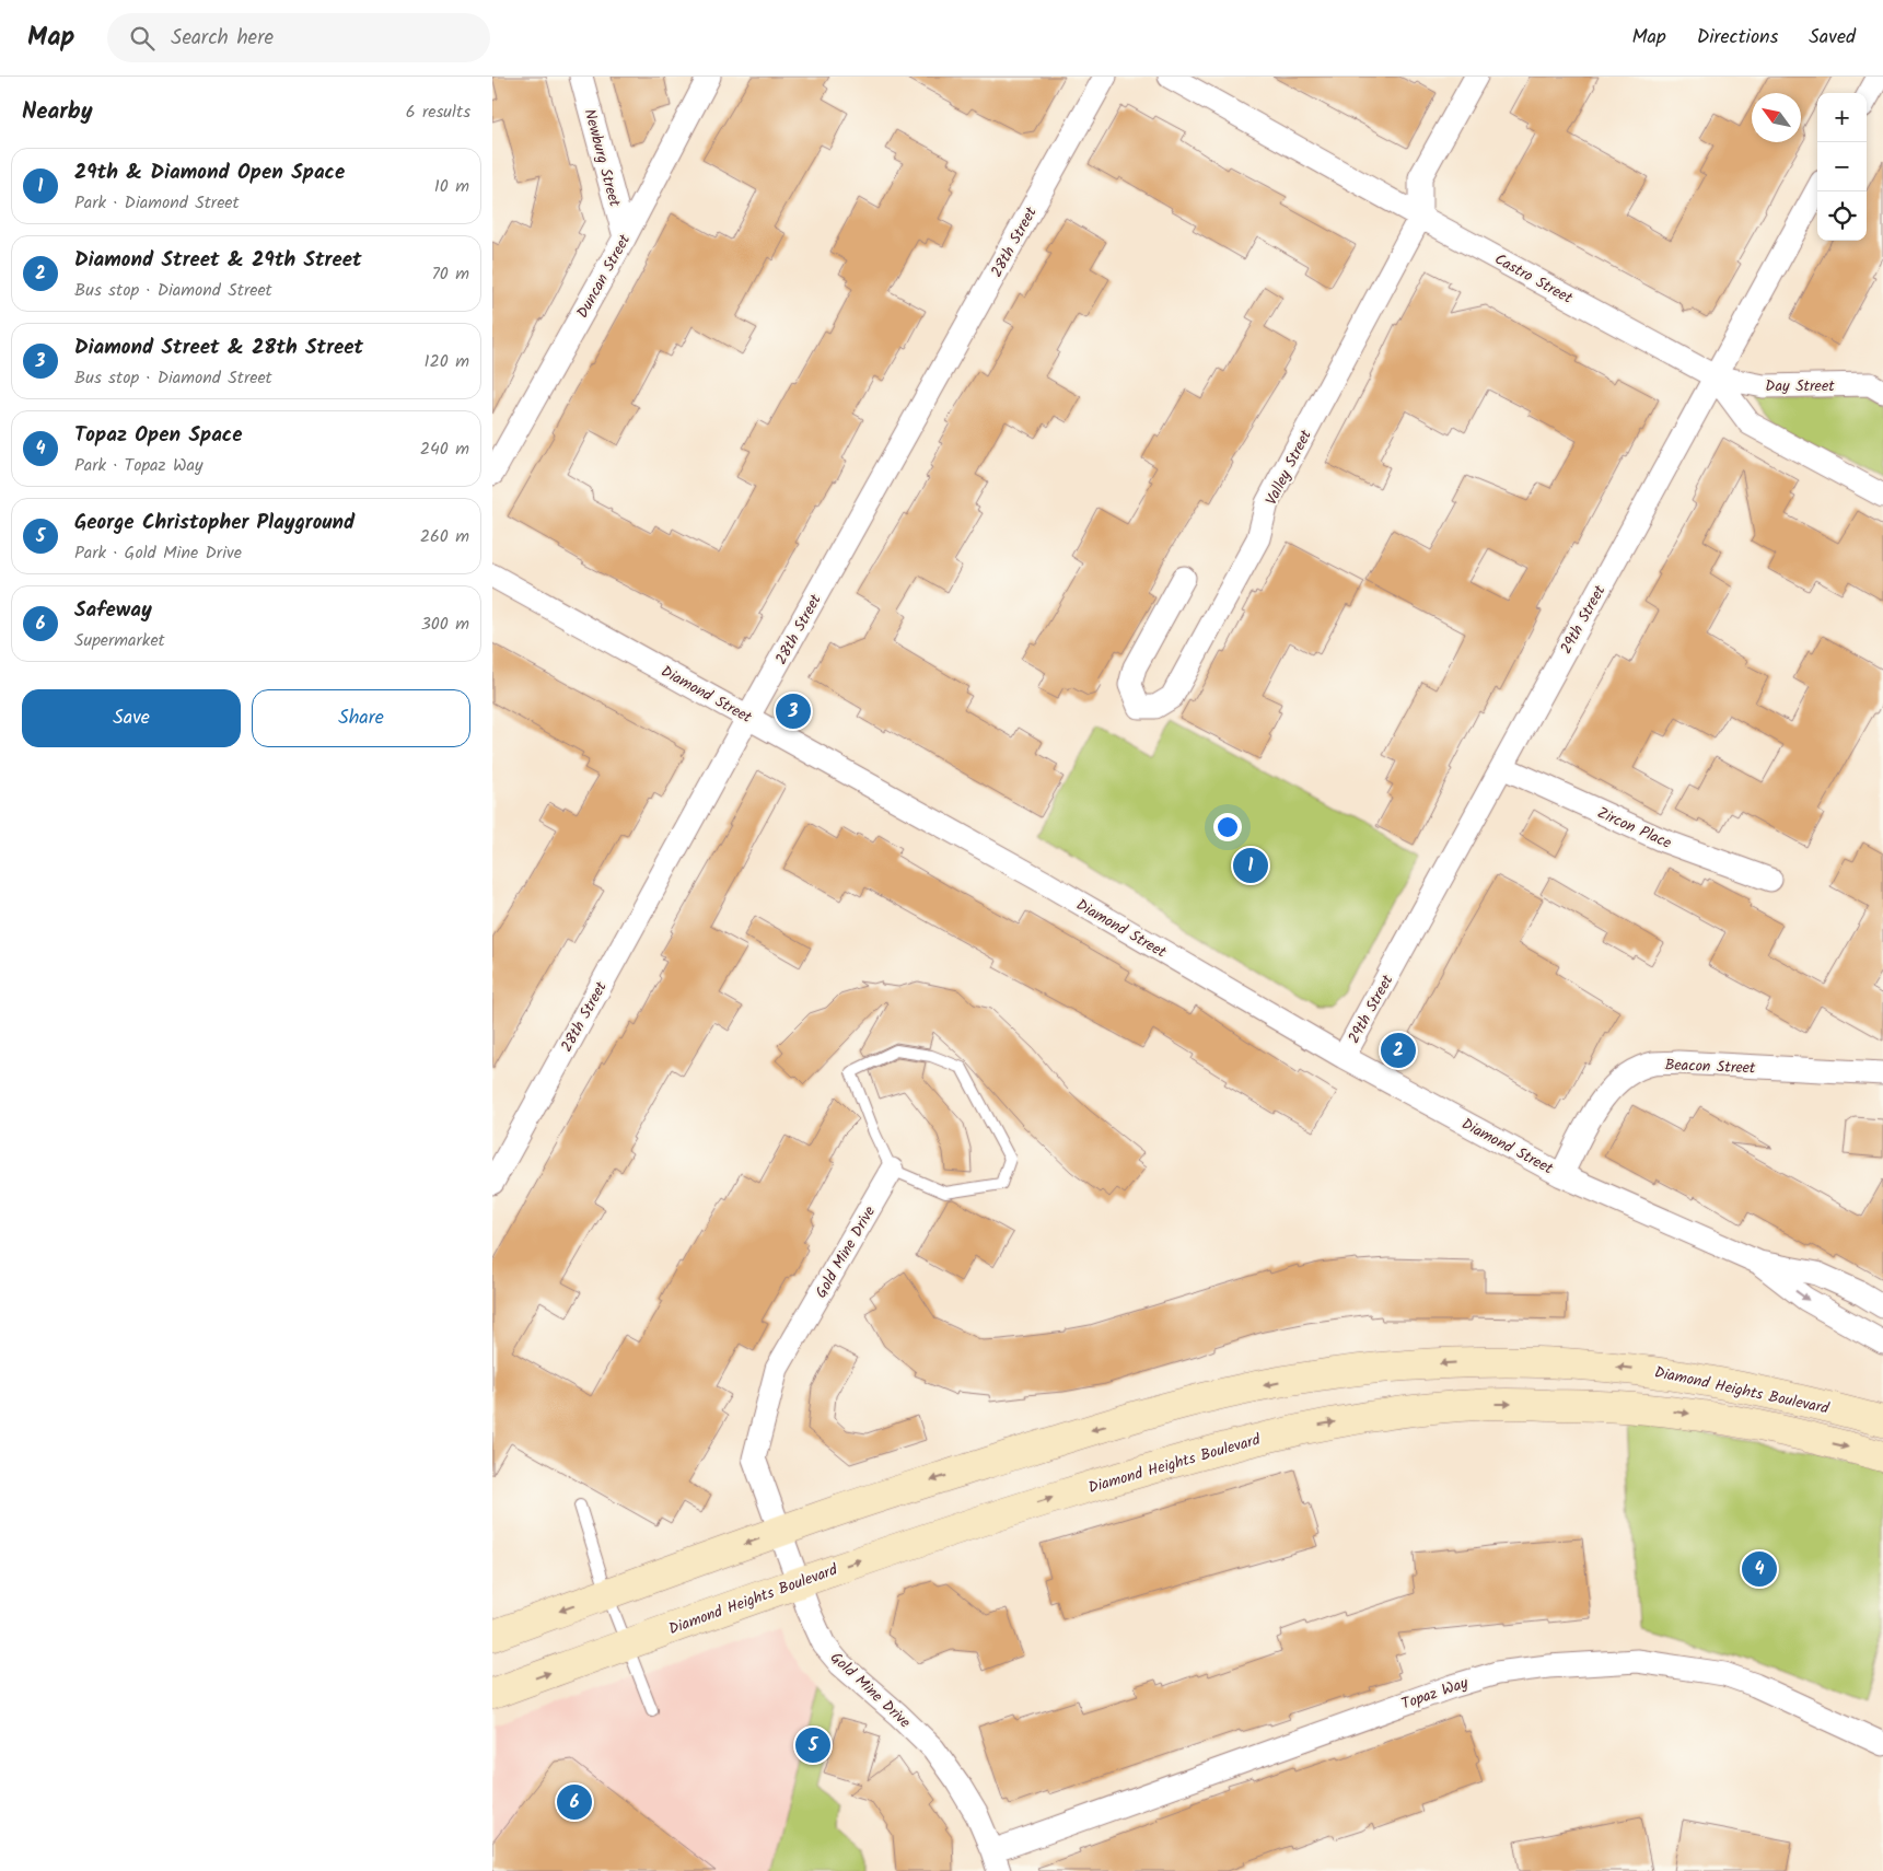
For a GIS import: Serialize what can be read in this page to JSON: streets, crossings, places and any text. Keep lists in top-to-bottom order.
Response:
{
  "streets": {
    "main road": ["Diamond Heights Boulevard"],
    "street": [
      "Newburg Street",
      "28th Street",
      "Duncan Street",
      "Castro Street",
      "Day Street",
      "Valley Street",
      "29th Street",
      "Diamond Street",
      "Zircon Place",
      "Beacon Street",
      "Gold Mine Drive",
      "Topaz Way"
    ]
  },
  "crossings": [
    ["Newburg Street", "Duncan Street"],
    ["28th Street", "Diamond Street"],
    ["Castro Street", "Day Street"],
    ["Castro Street", "Valley Street"],
    ["Castro Street", "29th Street"],
    ["Day Street", "29th Street"],
    ["29th Street", "Diamond Street"],
    ["29th Street", "Zircon Place"],
    ["Diamond Street", "Beacon Street"],
    ["Gold Mine Drive", "Diamond Heights Boulevard"],
    ["Gold Mine Drive", "Topaz Way"]
  ],
  "north": "top left",
  "page": {
    "header": "Map",
    "search": "Search here",
    "nav": ["Map", "Directions", "Saved"],
    "heading": ["Nearby", "6 results"],
    "map_buttons": ["+", "−"],
    "list": [
      {
        "mark": "1",
        "name": "29th & Diamond Open Space",
        "note": "Park · Diamond Street",
        "value": "10 m"
      },
      {
        "mark": "2",
        "name": "Diamond Street & 29th Street",
        "note": "Bus stop · Diamond Street",
        "value": "70 m"
      },
      {
        "mark": "3",
        "name": "Diamond Street & 28th Street",
        "note": "Bus stop · Diamond Street",
        "value": "120 m"
      },
      {
        "mark": "4",
        "name": "Topaz Open Space",
        "note": "Park · Topaz Way",
        "value": "240 m"
      },
      {
        "mark": "5",
        "name": "George Christopher Playground",
        "note": "Park · Gold Mine Drive",
        "value": "260 m"
      },
      {
        "mark": "6",
        "name": "Safeway",
        "note": "Supermarket",
        "value": "300 m"
      }
    ],
    "buttons": ["Save", "Share"],
    "pins": [
      "3",
      "1",
      "2",
      "4",
      "5",
      "6"
    ]
  }
}
